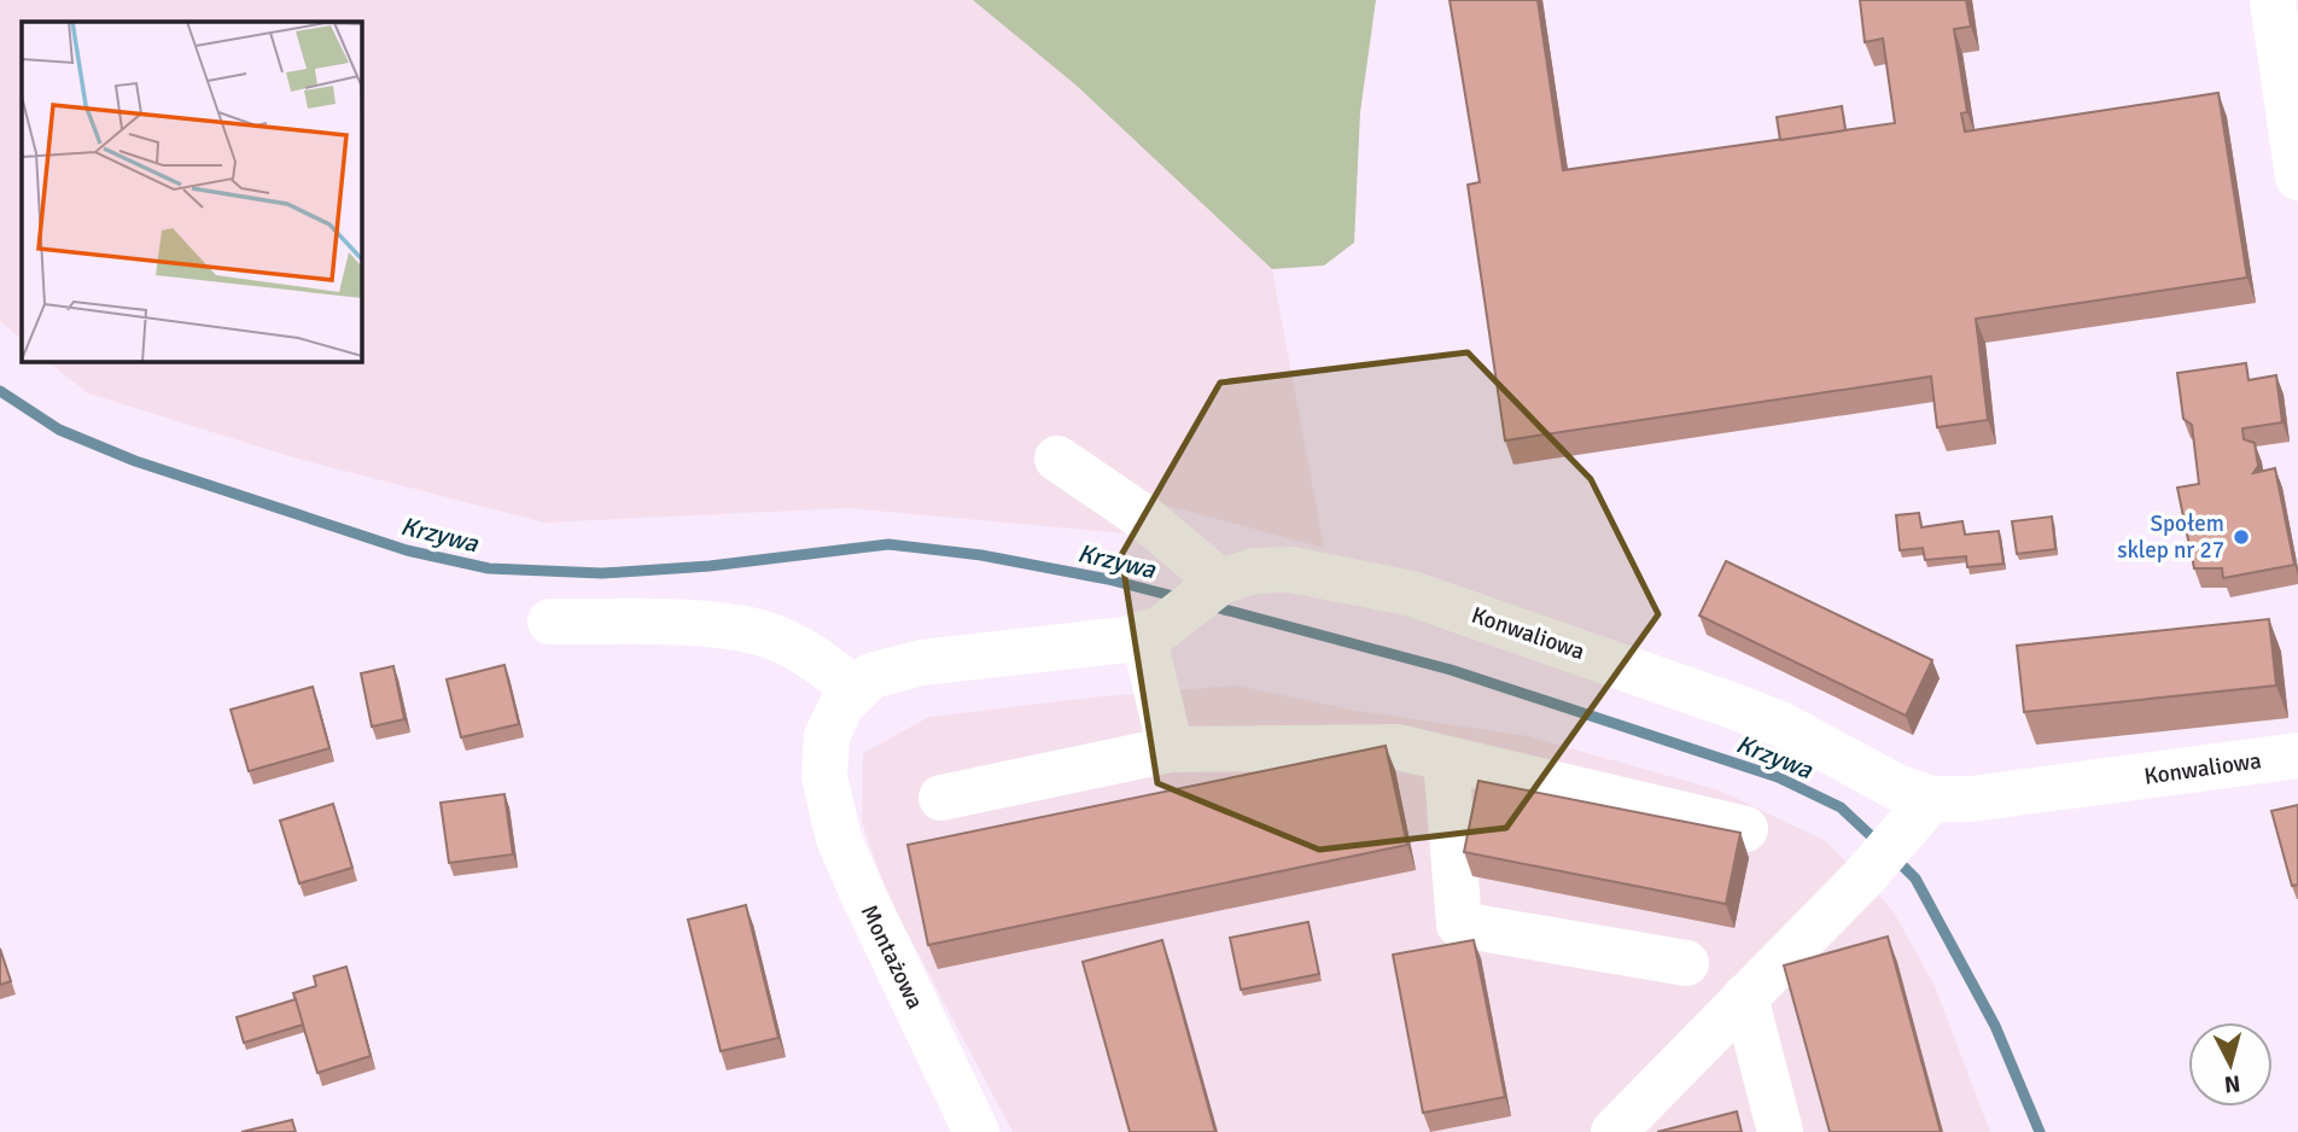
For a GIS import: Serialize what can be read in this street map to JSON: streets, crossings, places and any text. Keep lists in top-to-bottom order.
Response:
{
  "streets": {
    "street": ["Konwaliowa", "Montażowa"]
  },
  "crossings": [
    ["Konwaliowa", "Montażowa"]
  ],
  "water": ["Krzywa"],
  "places": ["Społem sklep nr 27"],
  "north": "bottom"
}
